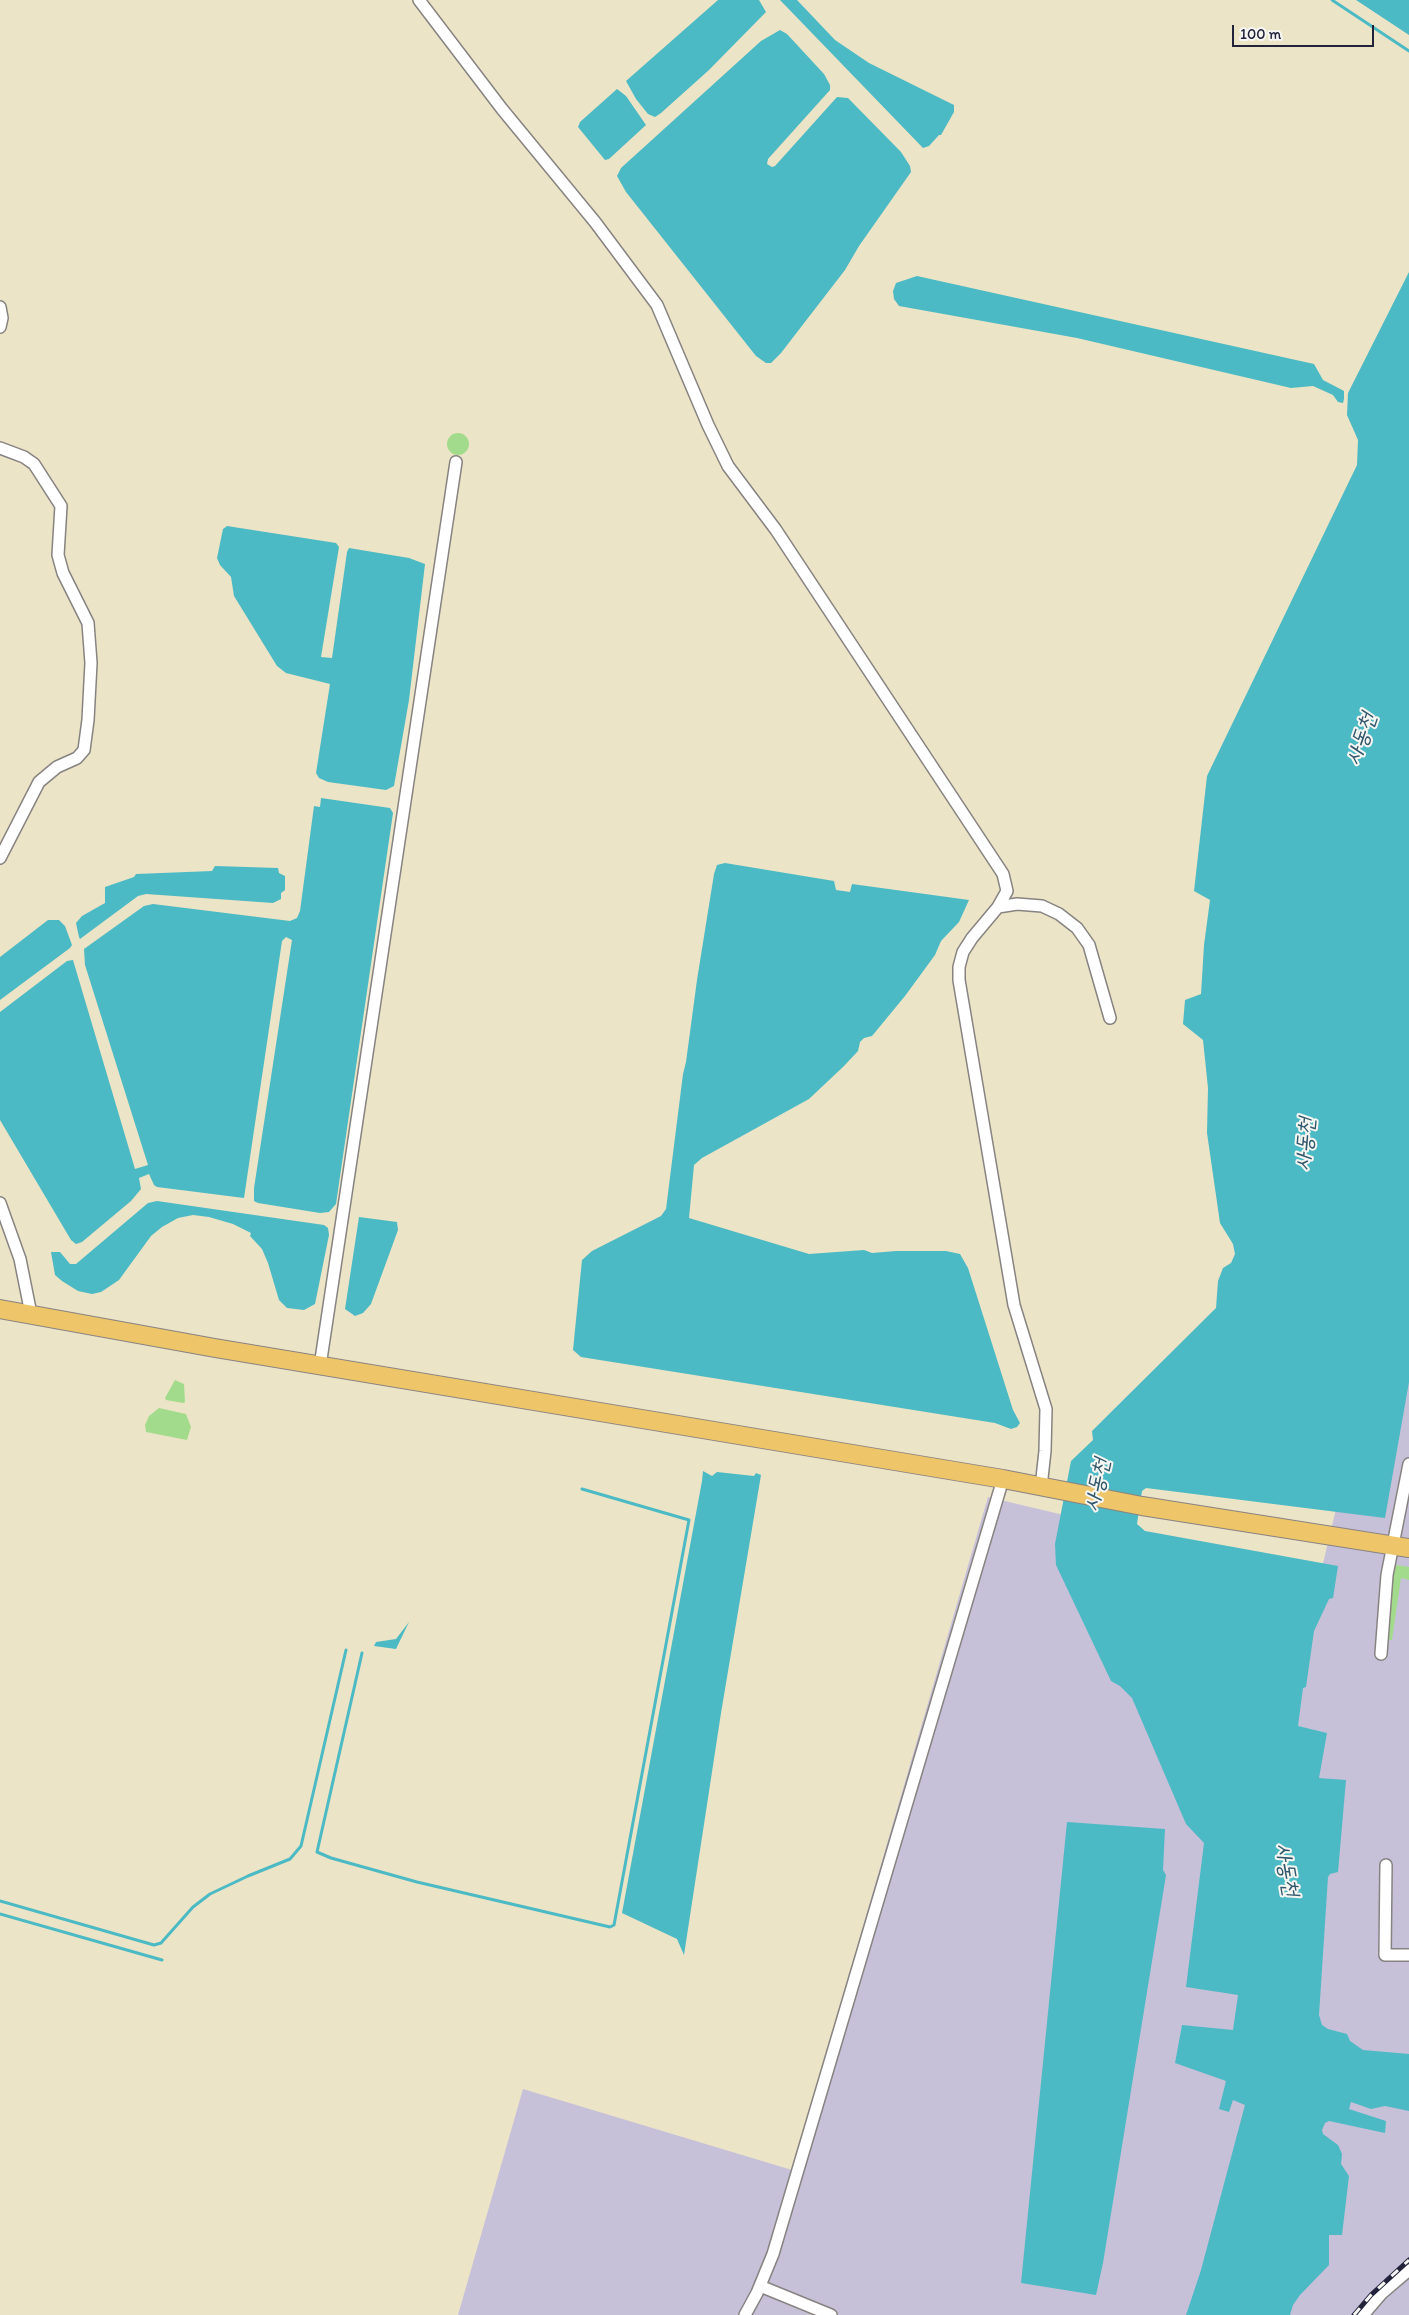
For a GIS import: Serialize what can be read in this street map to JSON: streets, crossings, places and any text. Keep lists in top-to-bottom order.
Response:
{
  "water": ["사동천"],
  "scale_bar": "100 m"
}
